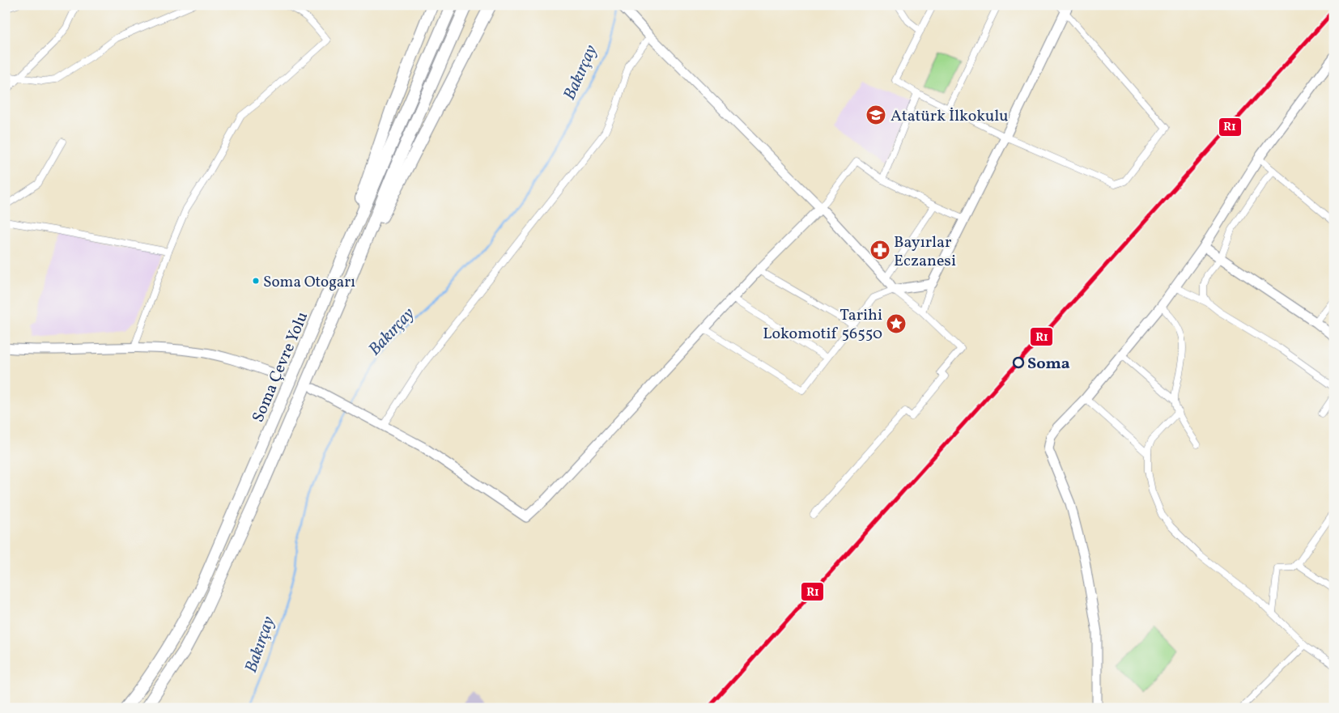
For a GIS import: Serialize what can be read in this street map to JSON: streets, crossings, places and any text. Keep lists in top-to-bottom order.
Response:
{
  "streets": {
    "highway": ["Soma Çevre Yolu"]
  },
  "water": ["Bakırçay"],
  "places": {
    "school or university": ["Atatürk İlkokulu"],
    "pharmacy": ["Bayırlar Eczanesi"],
    "other": ["Soma Otogarı", "Soma"],
    "place": ["Tarihi Lokomotif 56550"]
  },
  "lines": ["transit line R1"]
}
